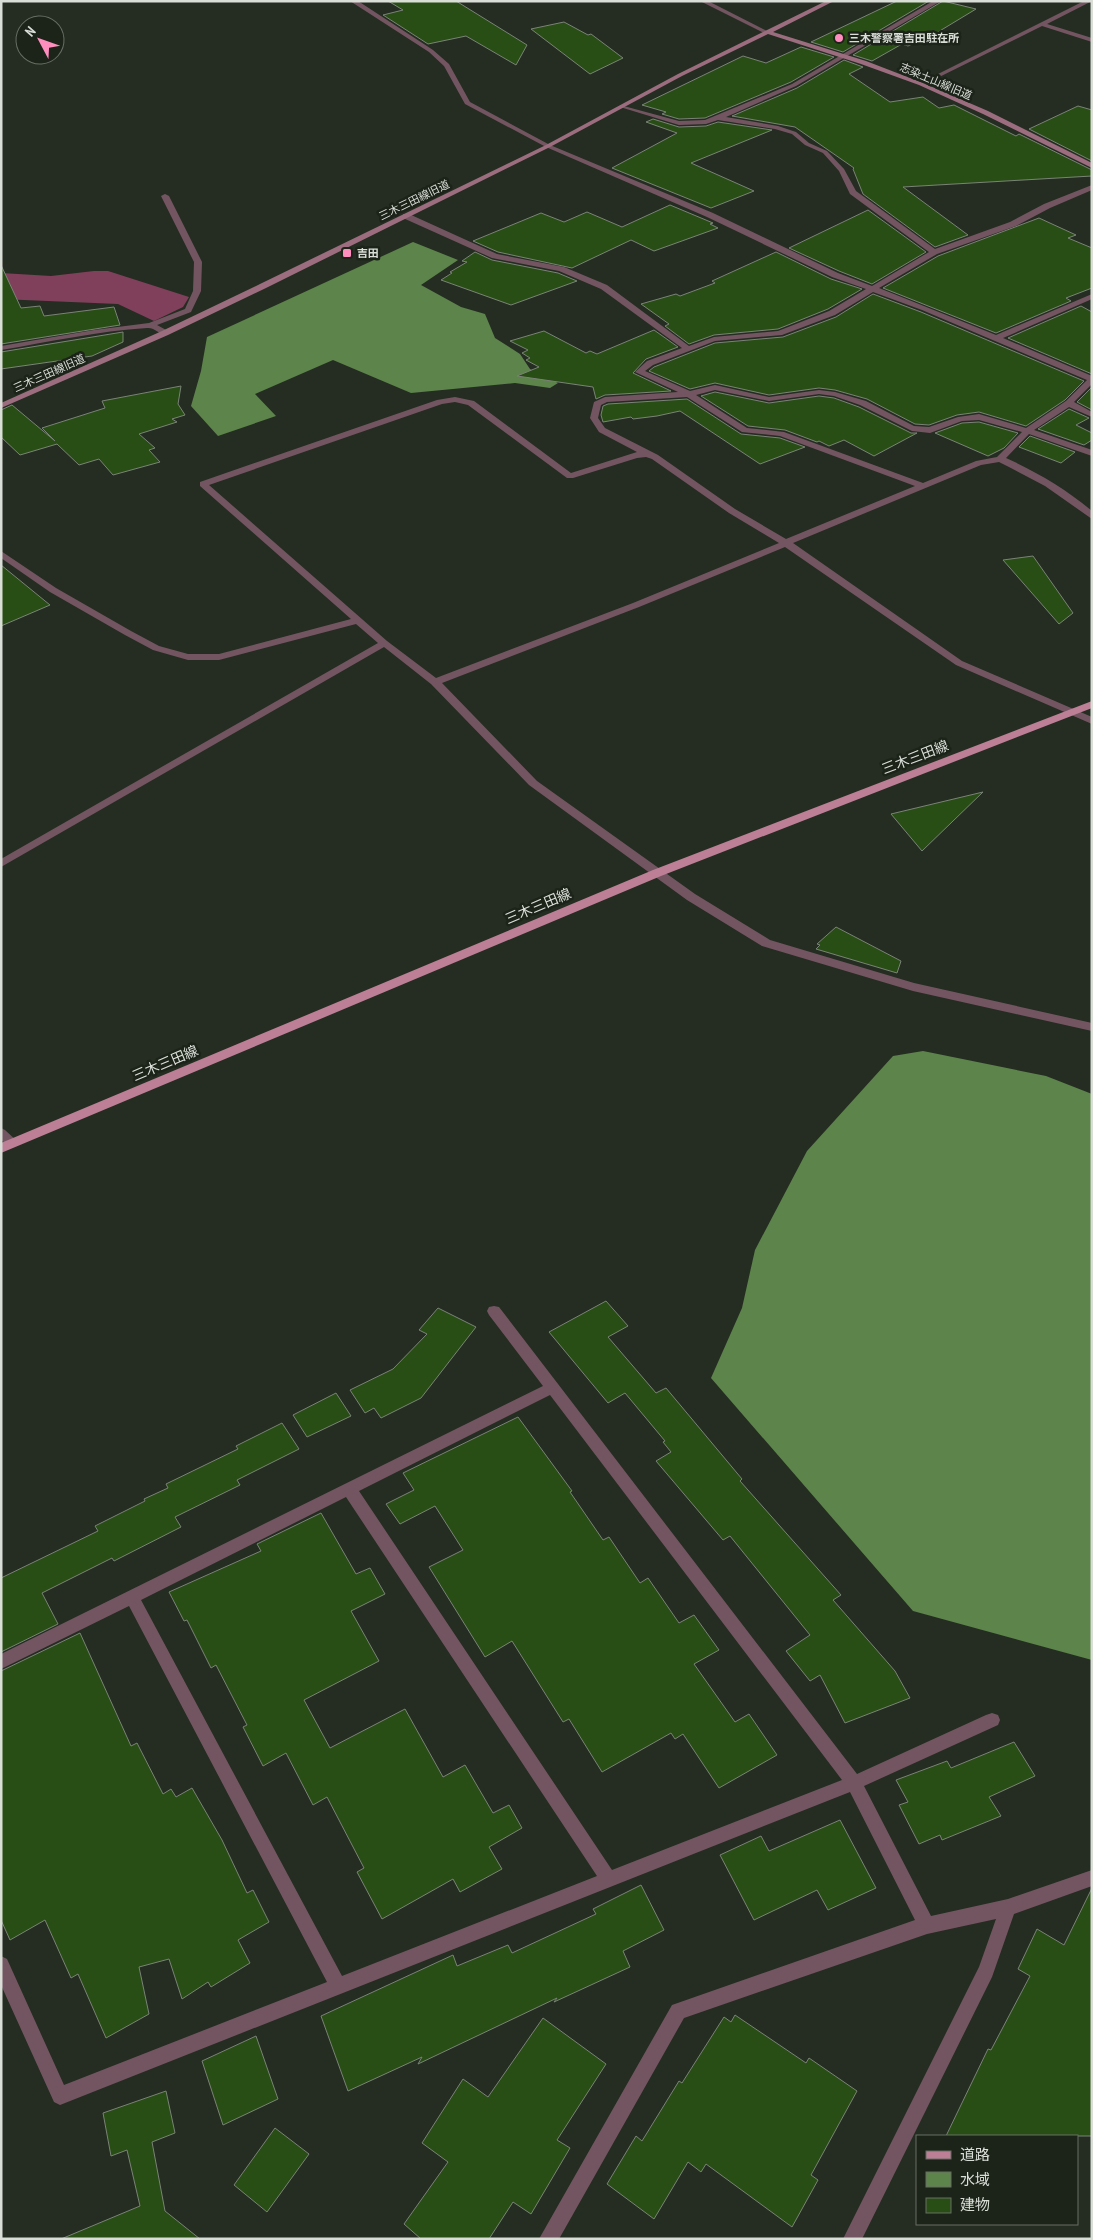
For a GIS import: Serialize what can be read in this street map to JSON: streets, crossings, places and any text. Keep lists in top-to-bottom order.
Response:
{
  "streets": {
    "main road": ["三木三田線"],
    "street": ["志染土山線旧道", "三木三田線旧道"]
  },
  "crossings": [
    ["志染土山線旧道", "三木三田線旧道"]
  ],
  "places": {
    "other": ["三木警察署吉田駐在所"],
    "transit": ["吉田"]
  },
  "legend": ["道路", "水域", "建物"],
  "north": "top left"
}
